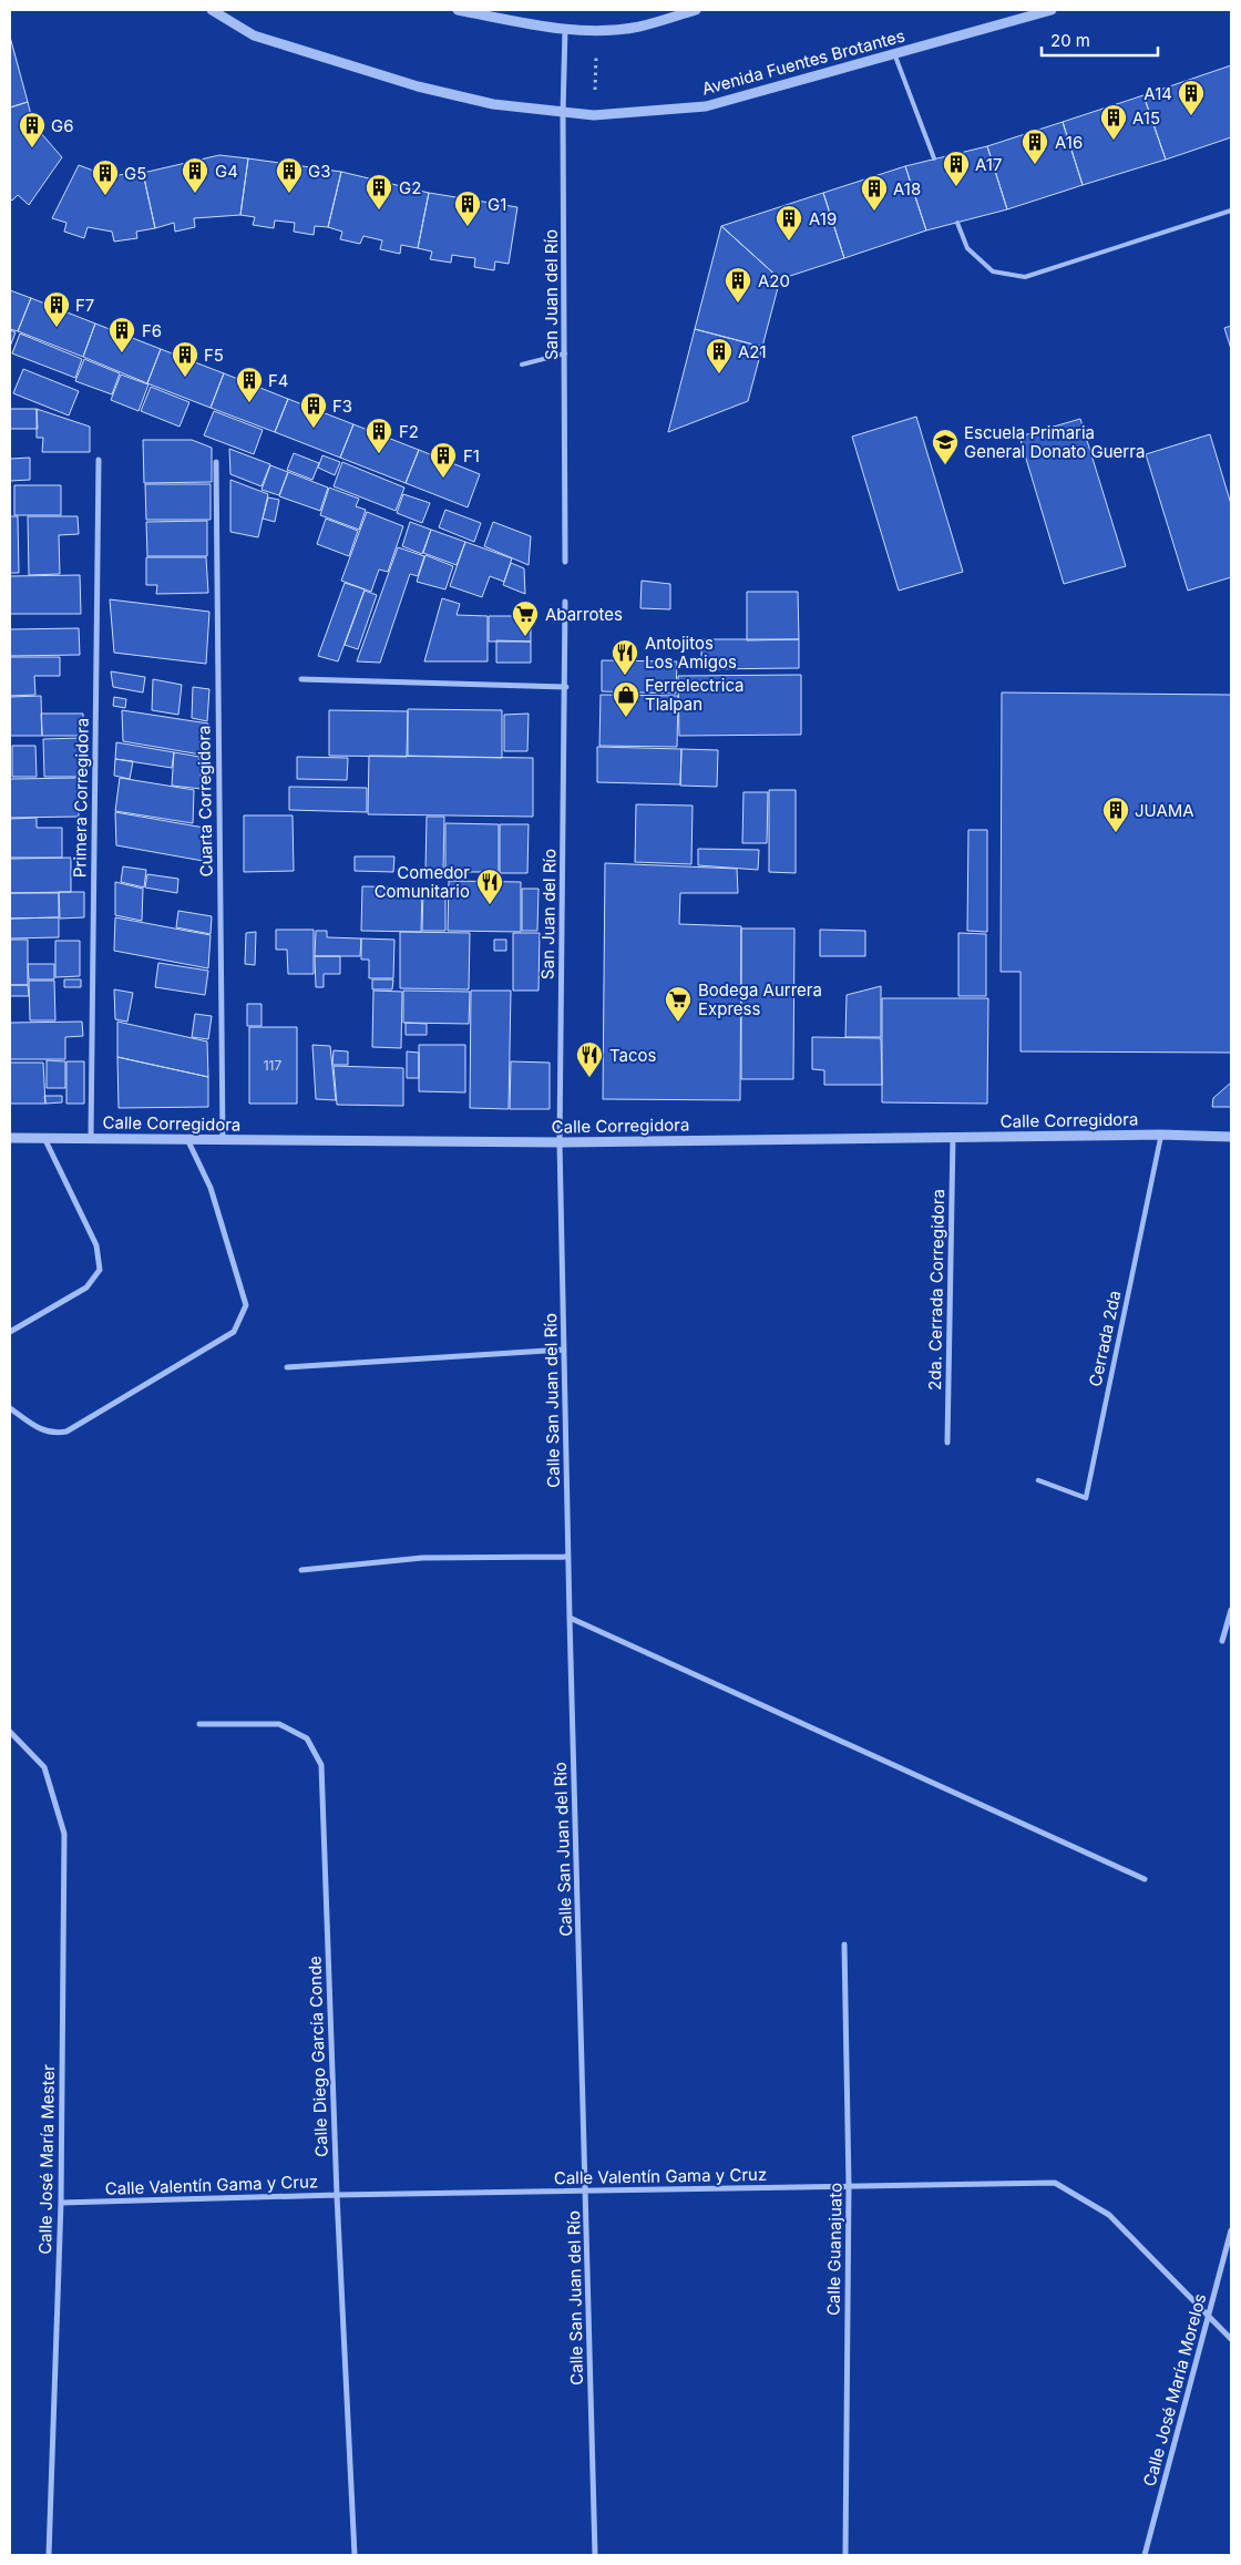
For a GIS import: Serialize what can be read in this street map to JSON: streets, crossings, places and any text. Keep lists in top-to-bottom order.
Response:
{
  "streets": {
    "street": [
      "Avenida Fuentes Brotantes",
      "San Juan del Río",
      "Primera Corregidora",
      "Cuarta Corregidora",
      "Calle Corregidora",
      "2da. Cerrada Corregidora",
      "Cerrada 2da",
      "Calle San Juan del Río",
      "Calle Diego García Conde",
      "Calle José María Mester",
      "Calle Valentín Gama y Cruz",
      "Calle Guanajuato",
      "Calle José María Morelos"
    ]
  },
  "crossings": [
    ["Avenida Fuentes Brotantes", "San Juan del Río"],
    ["San Juan del Río", "Calle Corregidora"],
    ["San Juan del Río", "Calle San Juan del Río"],
    ["Primera Corregidora", "Calle Corregidora"],
    ["Cuarta Corregidora", "Calle Corregidora"],
    ["Calle Corregidora", "2da. Cerrada Corregidora"],
    ["Calle Corregidora", "Cerrada 2da"],
    ["Calle Corregidora", "Calle San Juan del Río"],
    ["Calle San Juan del Río", "Calle Valentín Gama y Cruz"],
    ["Calle Diego García Conde", "Calle Valentín Gama y Cruz"],
    ["Calle José María Mester", "Calle Valentín Gama y Cruz"],
    ["Calle Valentín Gama y Cruz", "Calle Guanajuato"],
    ["Calle Valentín Gama y Cruz", "Calle José María Morelos"]
  ],
  "places": {
    "building": [
      "A14",
      "A15",
      "G6",
      "A16",
      "A17",
      "G4",
      "G3",
      "G5",
      "G2",
      "A18",
      "G1",
      "A19",
      "A20",
      "F7",
      "F6",
      "A21",
      "F5",
      "F4",
      "F3",
      "F2",
      "F1",
      "JUAMA"
    ],
    "school or university": ["Escuela Primaria General Donato Guerra"],
    "supermarket": ["Abarrotes", "Bodega Aurrera Express"],
    "restaurant": ["Antojitos Los Amigos", "Comedor Comunitario", "Tacos"],
    "shop": ["Ferrelectrica Tlalpan"]
  },
  "house_numbers": ["117"],
  "scale_bar": "20 m"
}
